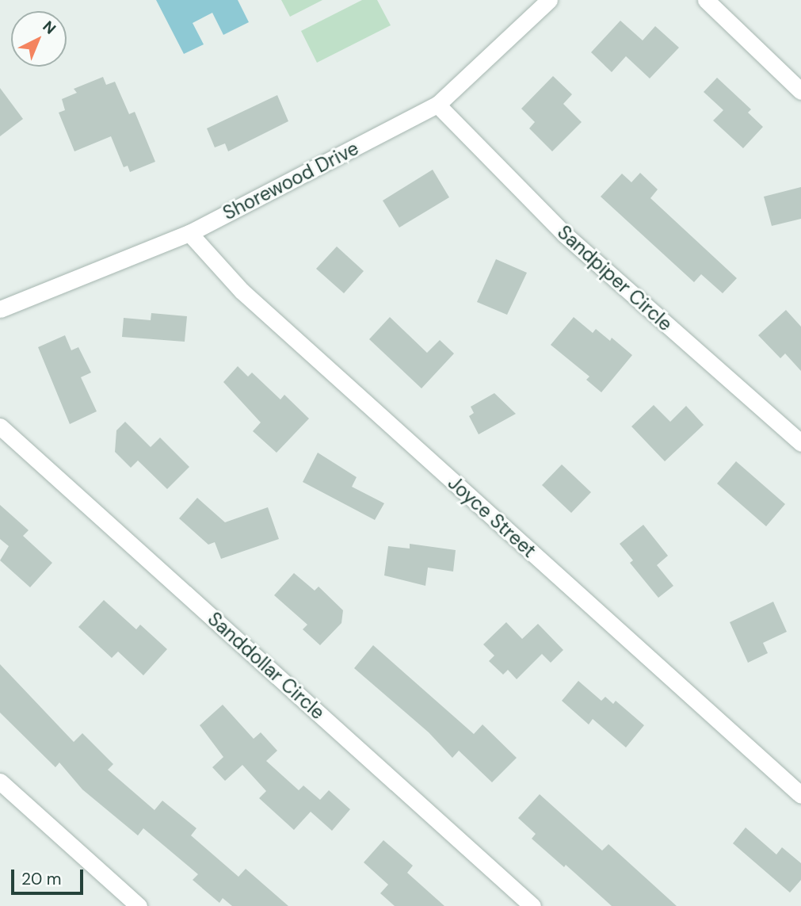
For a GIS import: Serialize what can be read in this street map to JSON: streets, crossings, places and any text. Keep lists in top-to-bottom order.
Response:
{
  "streets": {
    "street": [
      "Shorewood Drive",
      "Sandpiper Circle",
      "Joyce Street",
      "Sanddollar Circle"
    ]
  },
  "crossings": [
    ["Shorewood Drive", "Sandpiper Circle"],
    ["Shorewood Drive", "Joyce Street"]
  ],
  "scale_bar": "20 m",
  "north": "top right"
}
